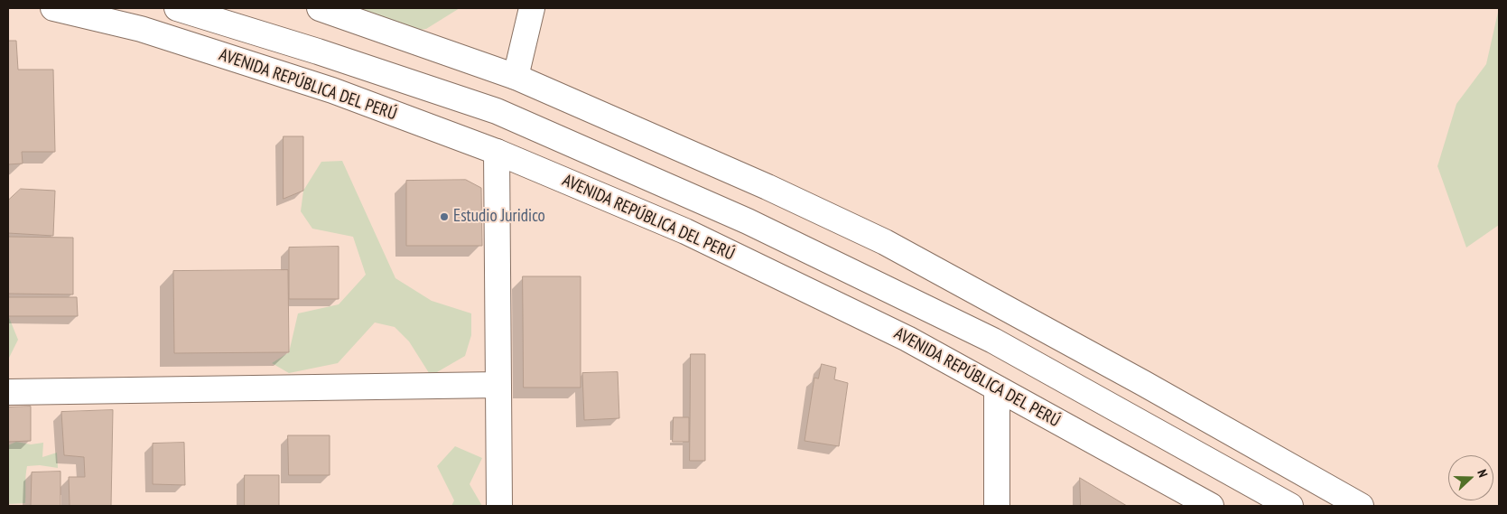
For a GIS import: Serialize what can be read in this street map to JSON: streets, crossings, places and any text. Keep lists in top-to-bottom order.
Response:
{
  "streets": {
    "main road": ["AVENIDA REPÚBLICA DEL PERÚ"]
  },
  "places": ["Estudio Juridico"],
  "north": "right"
}
